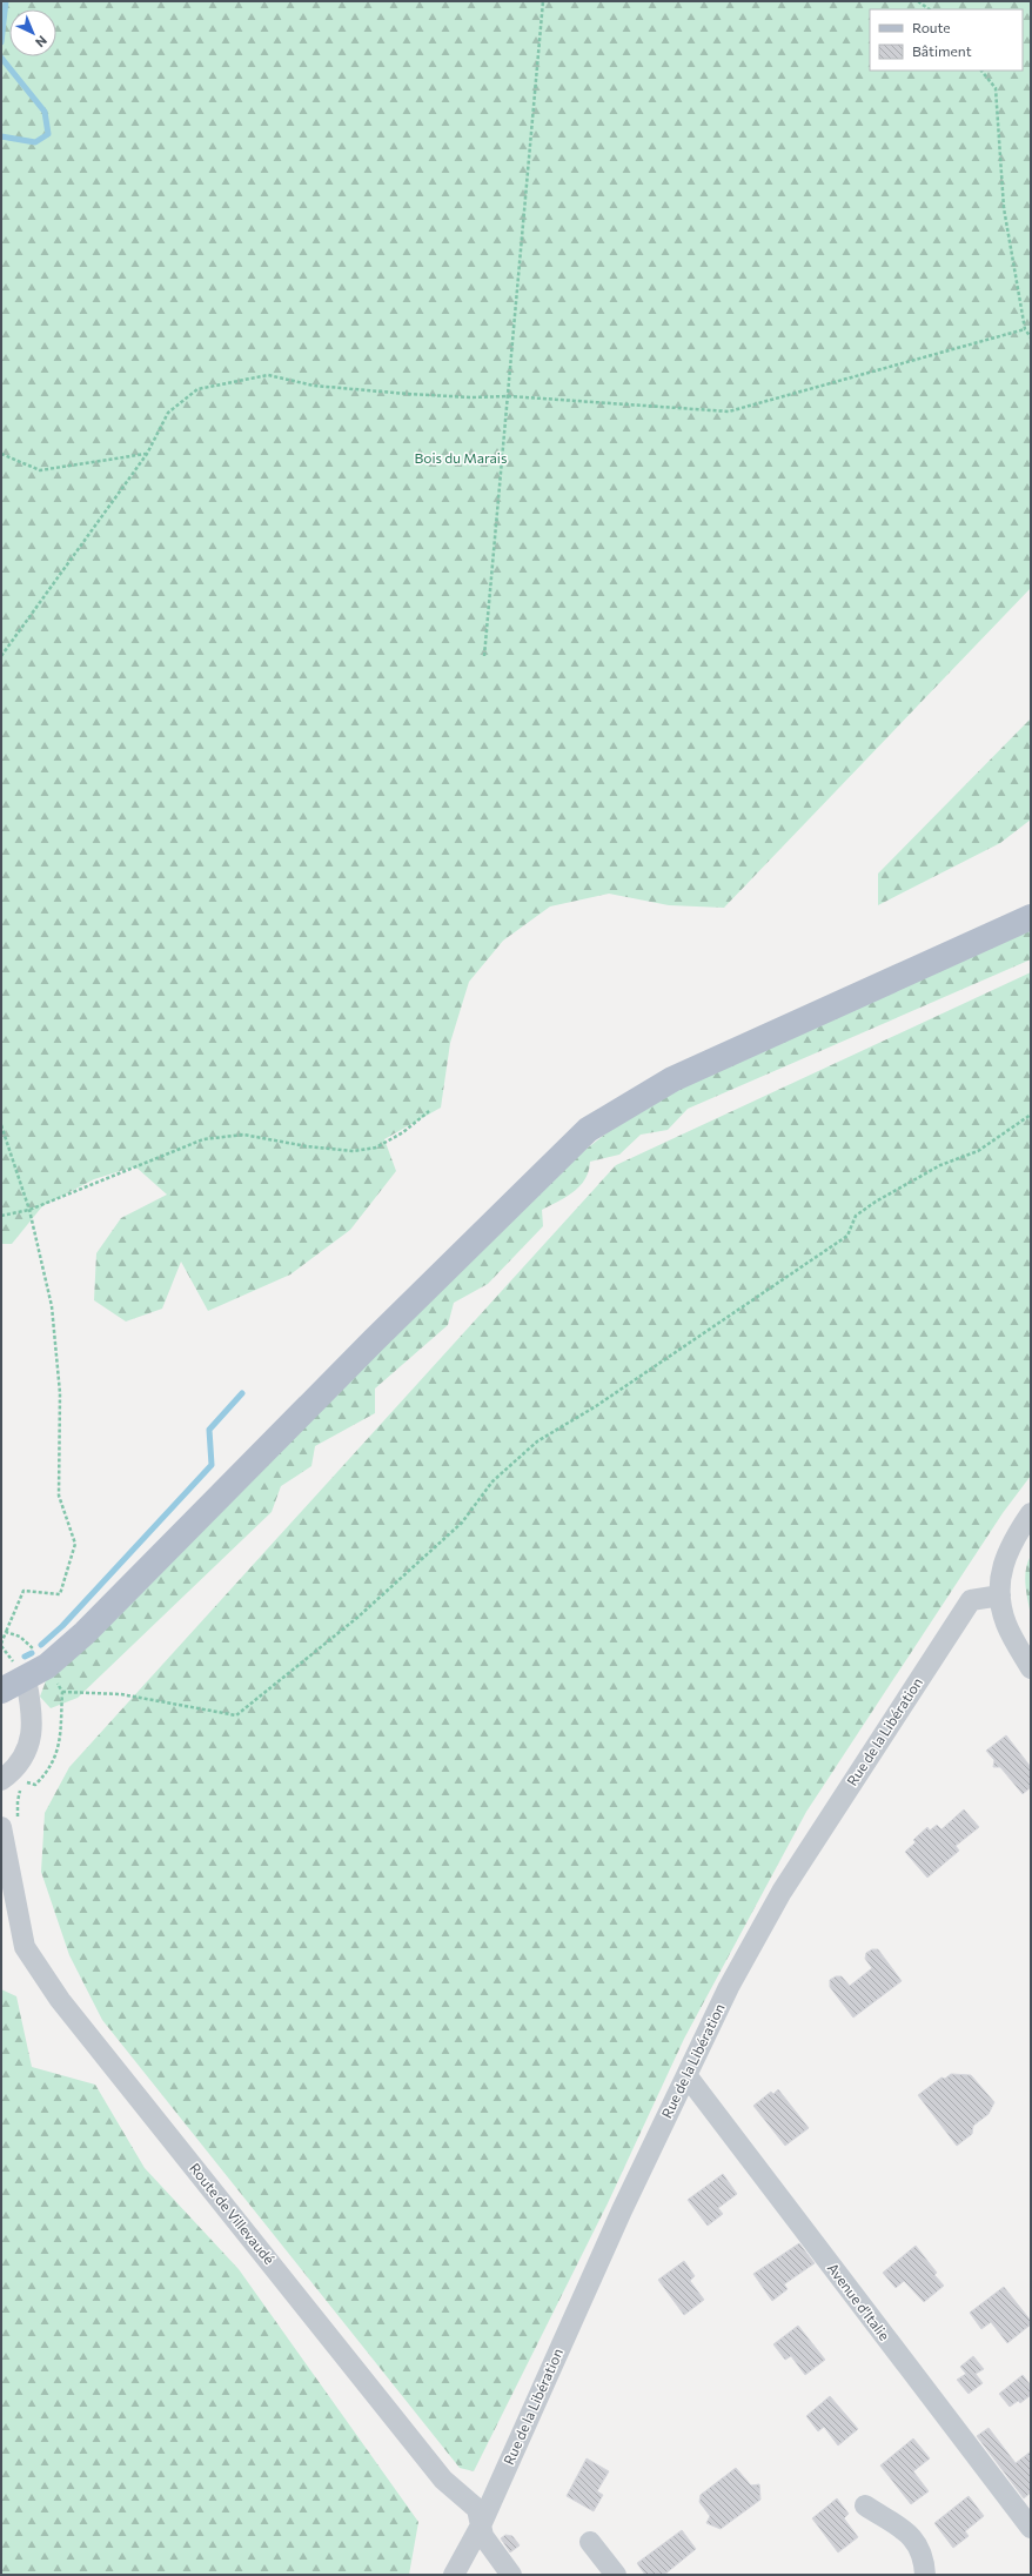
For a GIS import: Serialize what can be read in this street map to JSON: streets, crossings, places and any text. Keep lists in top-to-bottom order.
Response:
{
  "streets": {
    "street": ["Rue de la Libération", "Route de Villevaudé", "Avenue d'Italie"]
  },
  "crossings": [
    ["Rue de la Libération", "Route de Villevaudé"],
    ["Rue de la Libération", "Avenue d'Italie"]
  ],
  "parks": ["Bois du Marais"],
  "legend": ["Route", "Bâtiment"],
  "north": "bottom right"
}
